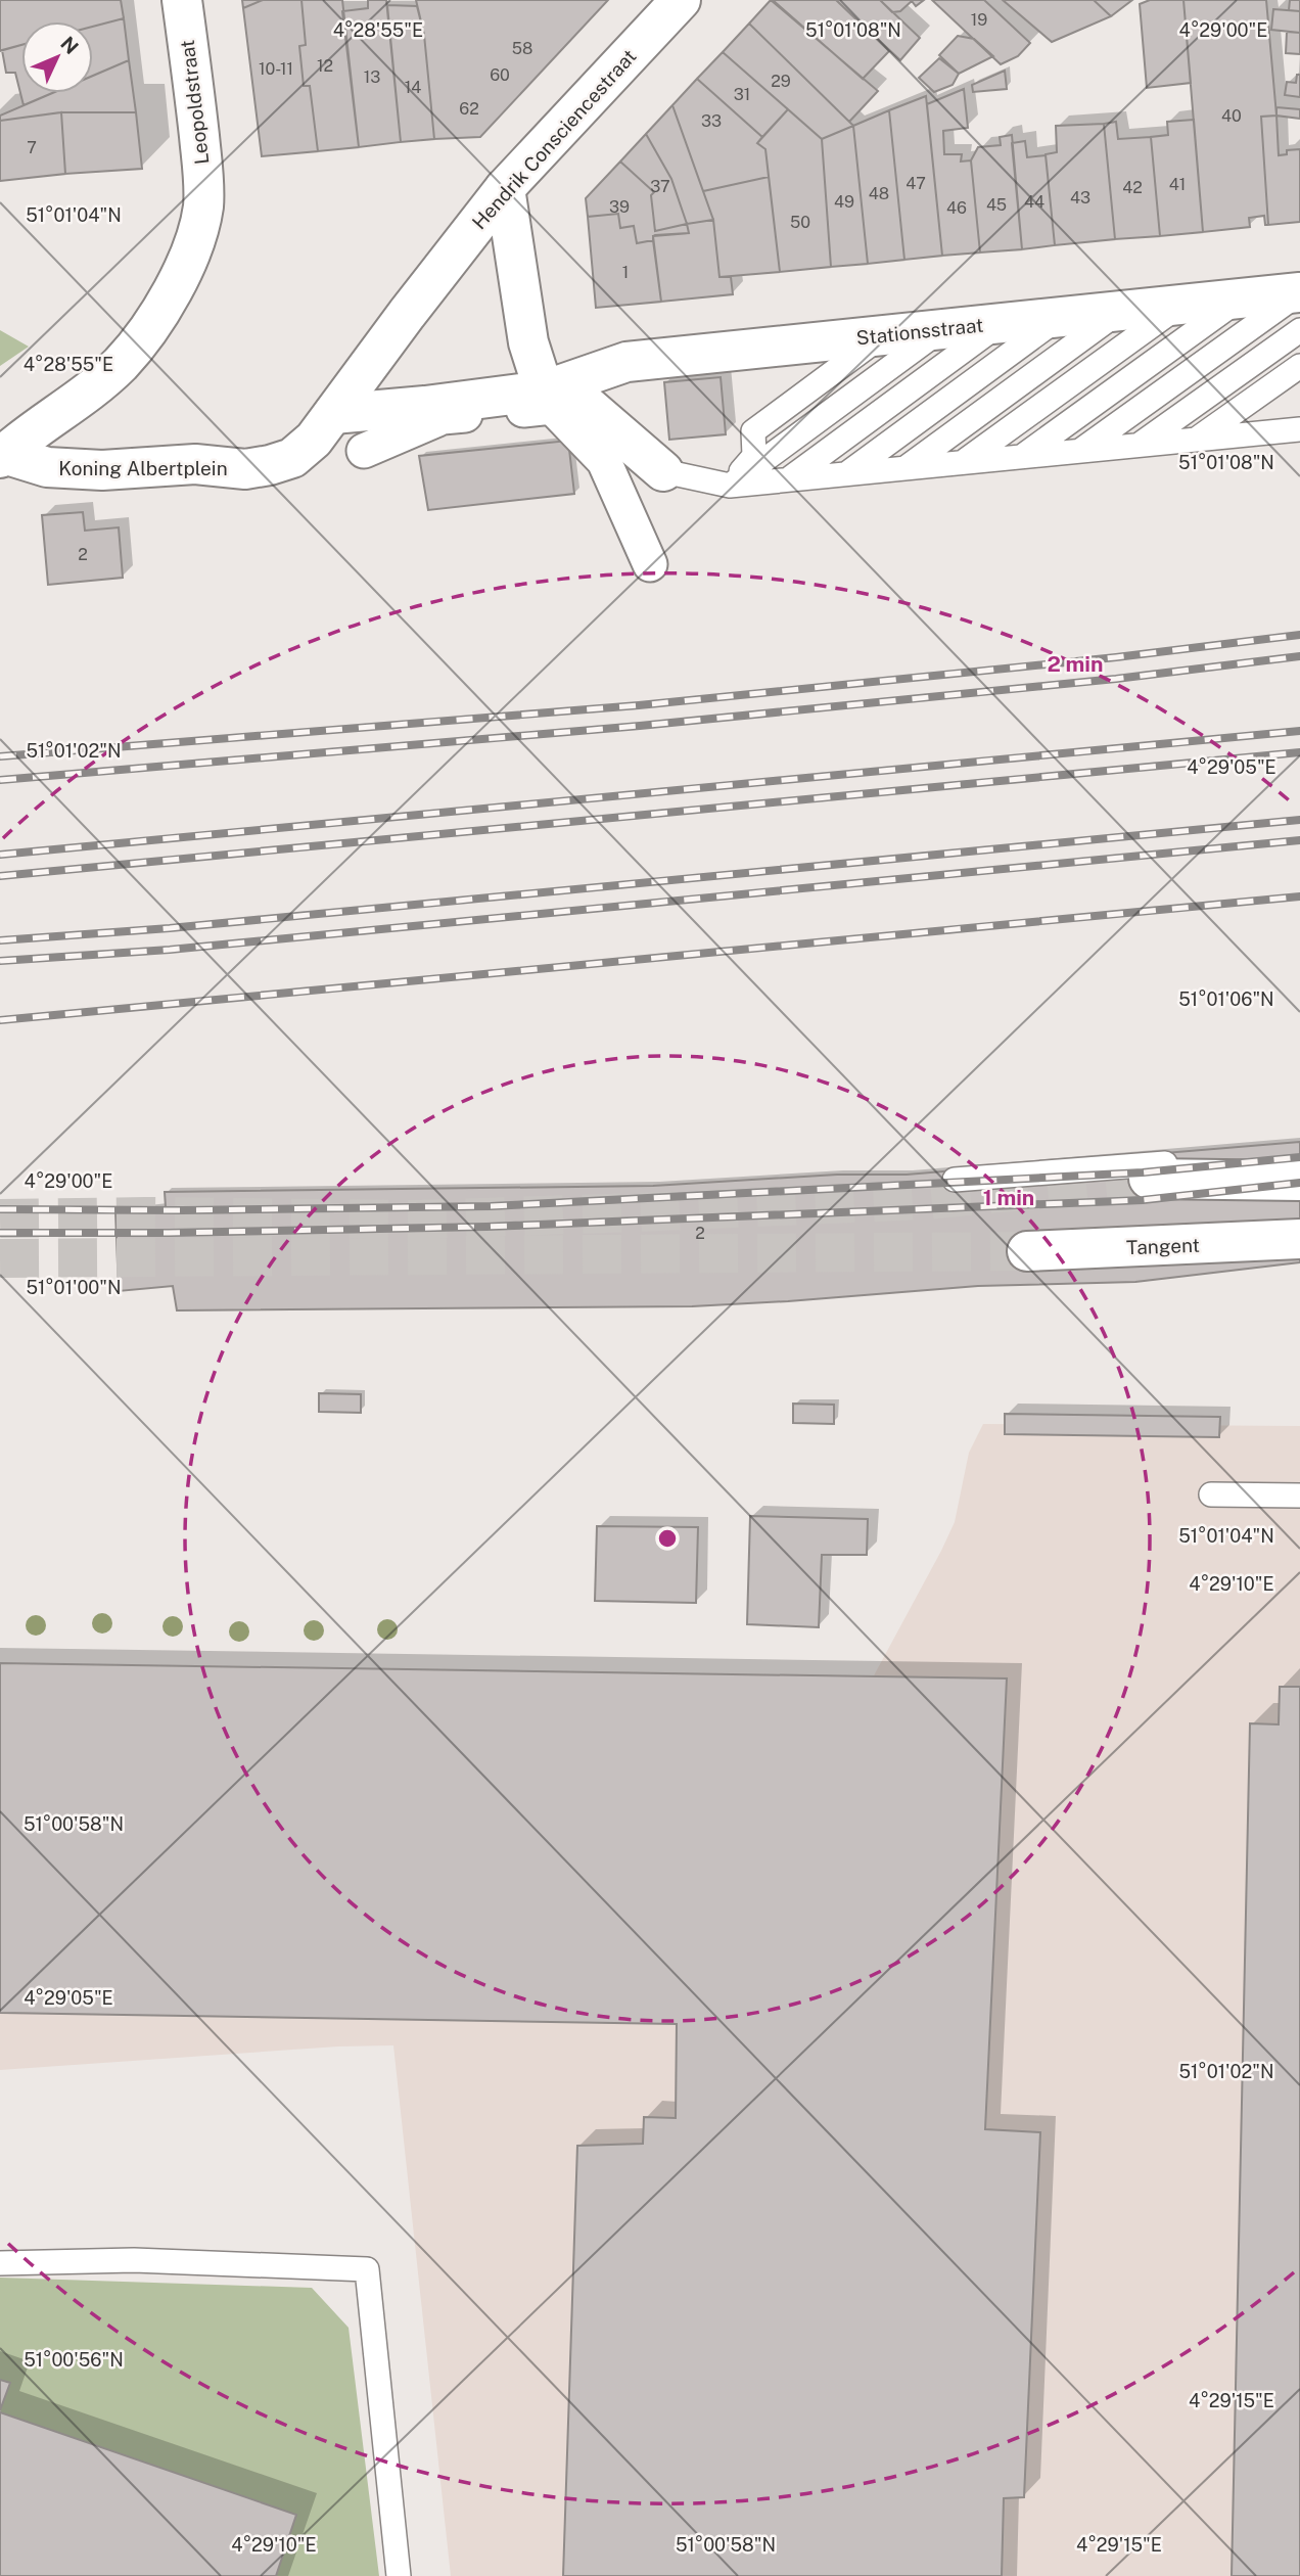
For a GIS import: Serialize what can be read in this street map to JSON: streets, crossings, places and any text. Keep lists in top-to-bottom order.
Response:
{
  "streets": {
    "main road": [
      "Leopoldstraat",
      "Hendrik Consciencestraat",
      "Stationsstraat",
      "Koning Albertplein",
      "Tangent"
    ]
  },
  "crossings": [
    ["Leopoldstraat", "Koning Albertplein"],
    ["Hendrik Consciencestraat", "Koning Albertplein"]
  ],
  "house_numbers": [
    "19",
    "58",
    "12",
    "10-11",
    "60",
    "13",
    "29",
    "14",
    "31",
    "62",
    "40",
    "33",
    "7",
    "47",
    "41",
    "37",
    "42",
    "48",
    "43",
    "49",
    "44",
    "45",
    "39",
    "46",
    "50",
    "1",
    "2",
    "2"
  ],
  "north": "top right",
  "coordinates": [
    "4°28'55\"E",
    "4°29'00\"E",
    "51°01'08\"N",
    "51°01'04\"N",
    "51°01'02\"N",
    "4°29'05\"E",
    "51°01'06\"N",
    "51°01'00\"N",
    "4°29'10\"E",
    "51°00'58\"N",
    "51°00'56\"N",
    "4°29'15\"E"
  ],
  "rings": ["2 min", "1 min"]
}
